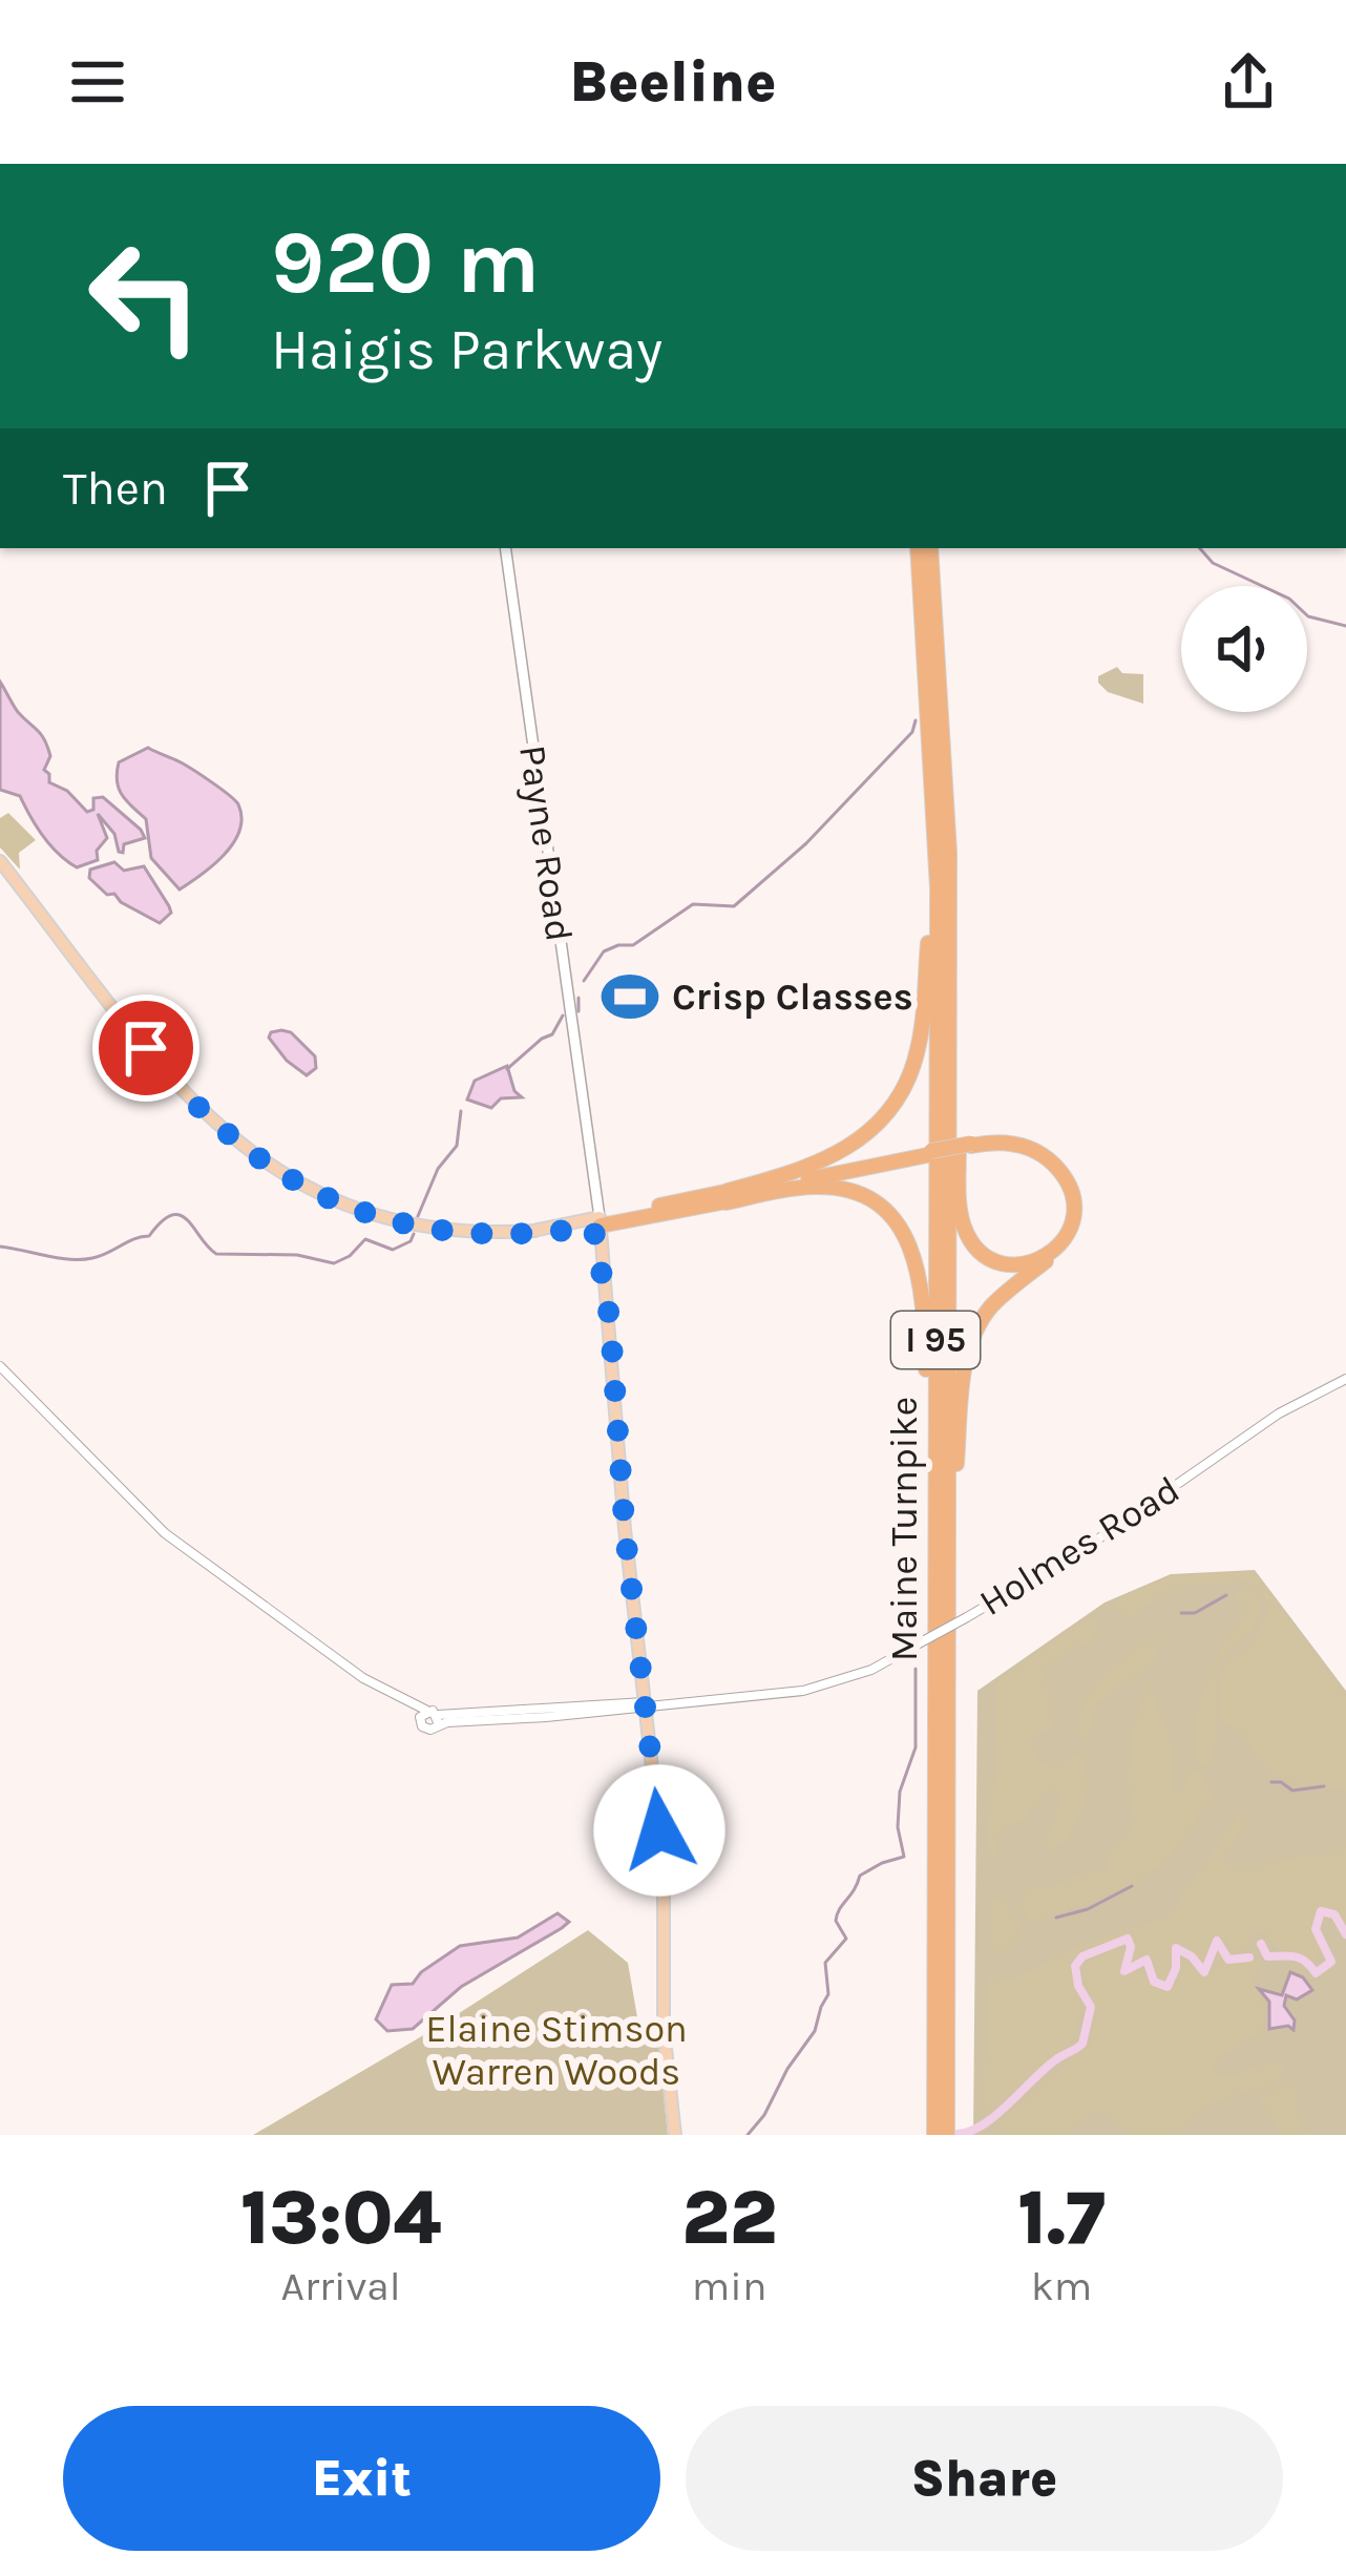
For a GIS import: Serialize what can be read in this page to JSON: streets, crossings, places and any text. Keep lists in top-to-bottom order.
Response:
{
  "streets": {
    "highway": ["I 95", "Maine Turnpike"],
    "main road": ["Payne Road"],
    "street": ["Holmes Road"]
  },
  "crossings": [
    ["Payne Road", "Holmes Road"]
  ],
  "parks": ["Elaine Stimson Warren Woods"],
  "places": {
    "sports": ["Crisp Classes"]
  },
  "page": {
    "header": "Beeline",
    "turn": ["920 m", "Haigis Parkway"],
    "then": "Then",
    "eta": [
      "13:04",
      "Arrival",
      "22",
      "min",
      "1.7",
      "km"
    ],
    "buttons": ["Exit", "Share"]
  }
}
